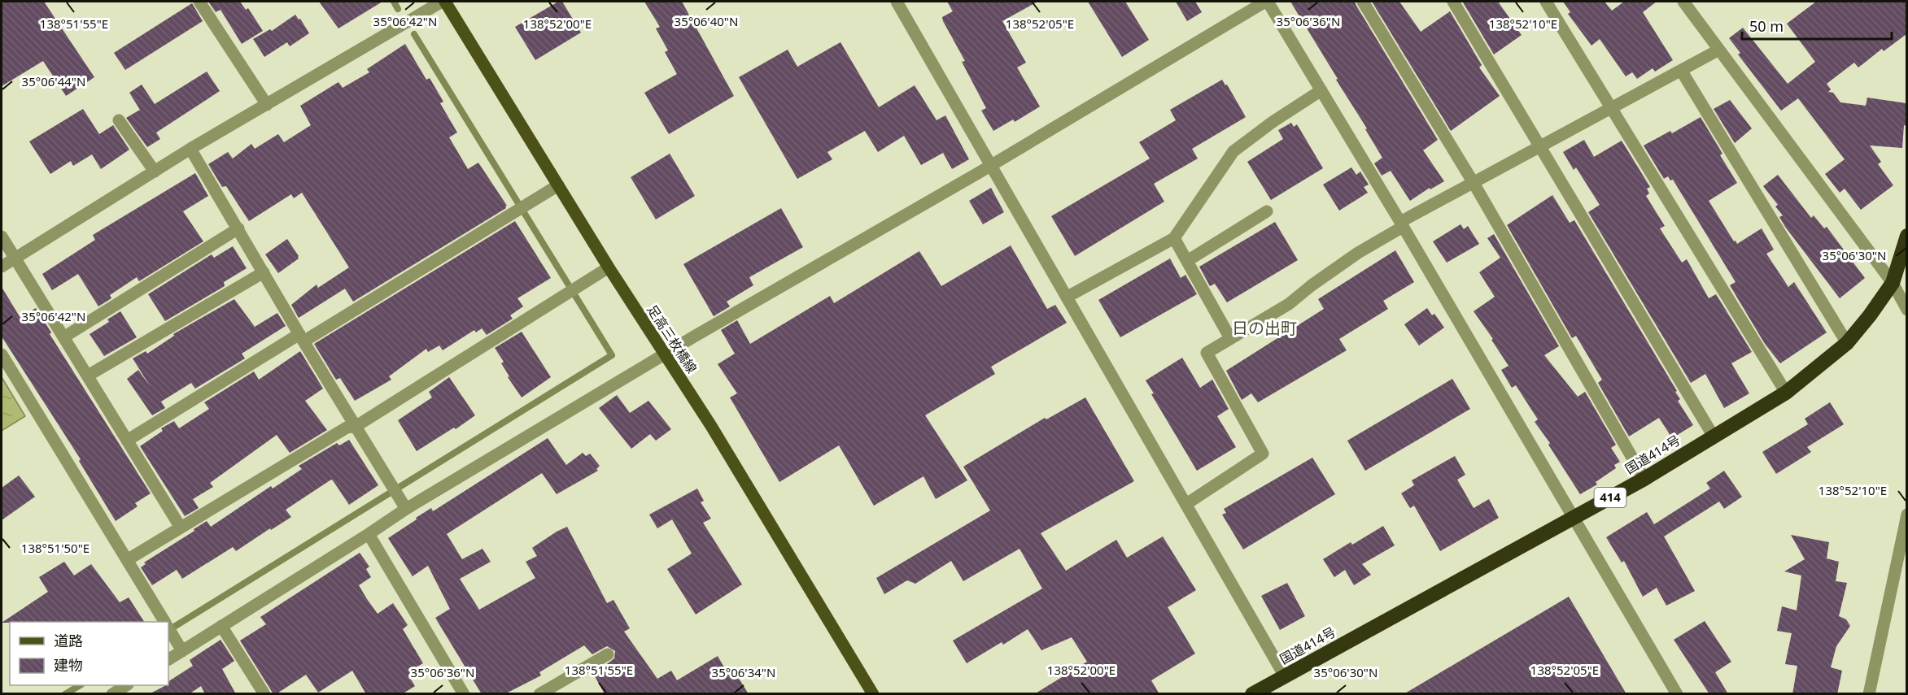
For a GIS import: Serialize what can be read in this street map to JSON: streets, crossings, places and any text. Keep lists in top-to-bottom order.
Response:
{
  "streets": {
    "highway": ["国道414号", "414"],
    "main road": ["足高三枚橋線"]
  },
  "districts": ["日の出町"],
  "legend": ["道路", "建物"],
  "scale_bar": "50 m",
  "coordinates": [
    "35°06'40\"N",
    "35°06'36\"N",
    "35°06'42\"N",
    "138°51'55\"E",
    "138°52'00\"E",
    "138°52'05\"E",
    "138°52'10\"E",
    "35°06'44\"N",
    "35°06'30\"N",
    "138°51'50\"E",
    "35°06'34\"N"
  ]
}
